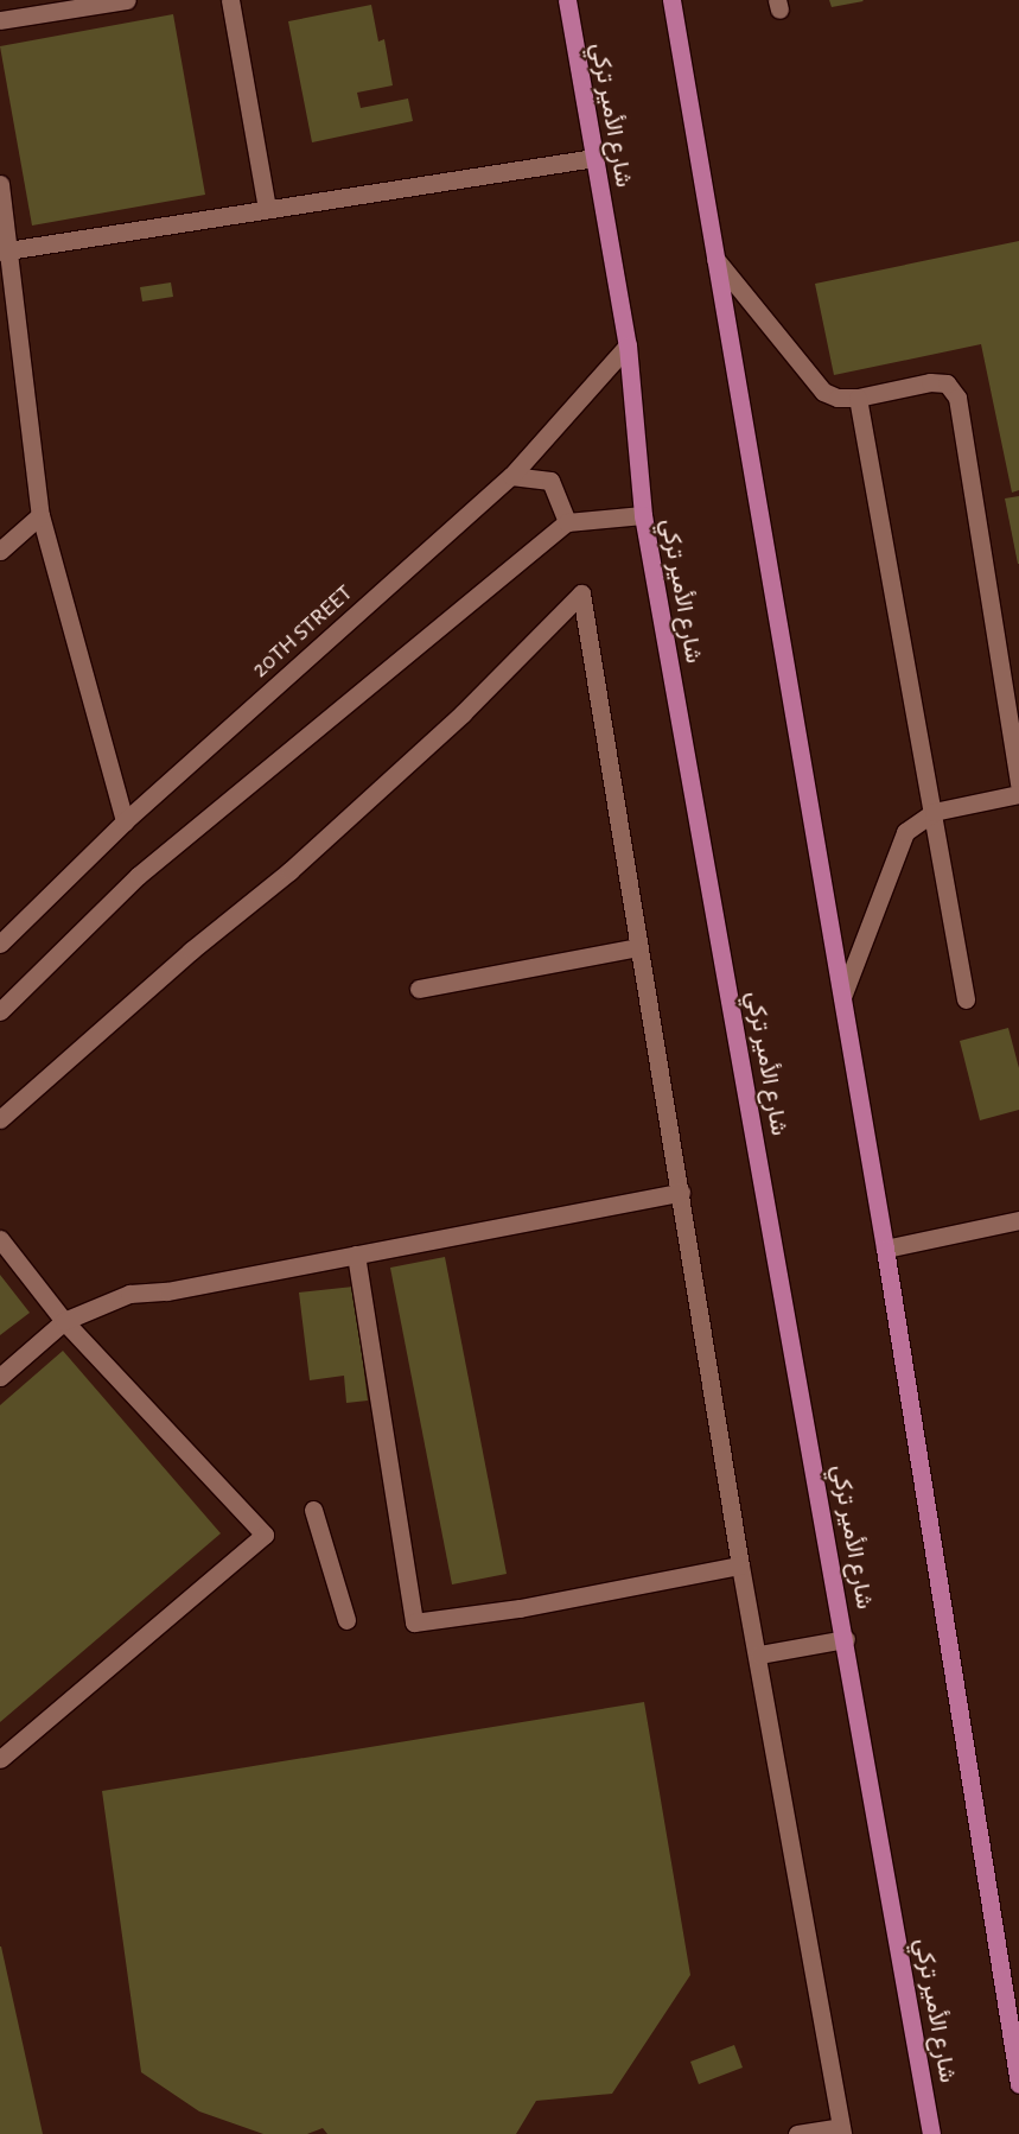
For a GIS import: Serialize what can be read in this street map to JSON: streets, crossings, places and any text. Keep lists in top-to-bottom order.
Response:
{
  "streets": {
    "main road": ["شارع الأمير تركي"],
    "street": ["20TH STREET"]
  },
  "crossings": [
    ["شارع الأمير تركي", "20TH STREET"]
  ]
}
